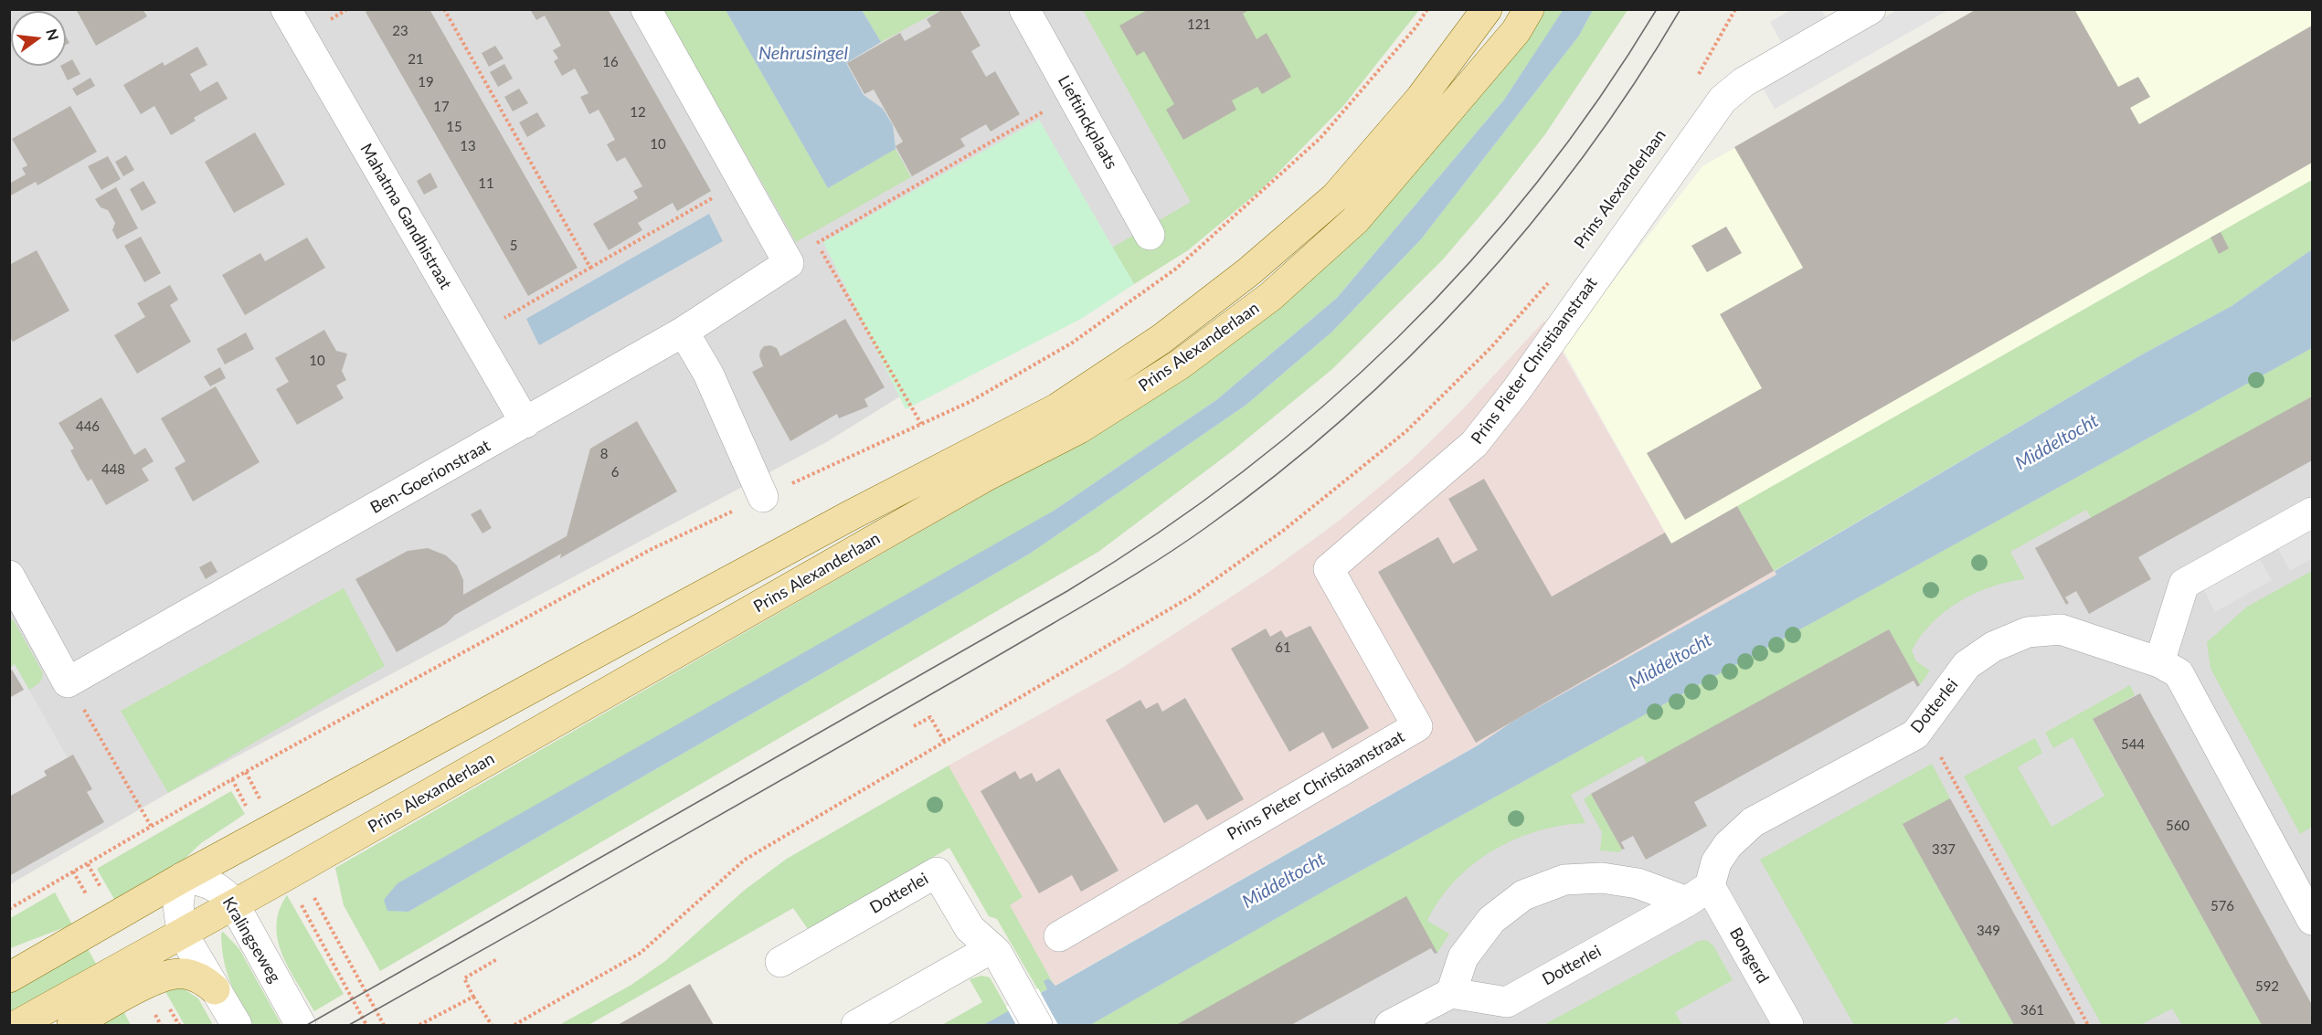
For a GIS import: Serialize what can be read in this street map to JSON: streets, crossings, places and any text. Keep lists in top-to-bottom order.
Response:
{
  "streets": {
    "main road": ["Prins Alexanderlaan"],
    "street": [
      "Lieftinckplaats",
      "Mahatma Gandhistraat",
      "Prins Pieter Christiaanstraat",
      "Ben-Goerionstraat",
      "Dotterlei",
      "Kralingseweg",
      "Bongerd"
    ]
  },
  "crossings": [
    ["Prins Alexanderlaan", "Kralingseweg"],
    ["Mahatma Gandhistraat", "Ben-Goerionstraat"],
    ["Dotterlei", "Bongerd"]
  ],
  "water": ["Nehrusingel", "Middeltocht"],
  "house_numbers": [
    "121",
    "23",
    "21",
    "16",
    "19",
    "17",
    "12",
    "15",
    "10",
    "13",
    "11",
    "5",
    "10",
    "446",
    "8",
    "448",
    "6",
    "61",
    "544",
    "560",
    "337",
    "576",
    "349",
    "592",
    "361"
  ],
  "north": "right"
}
